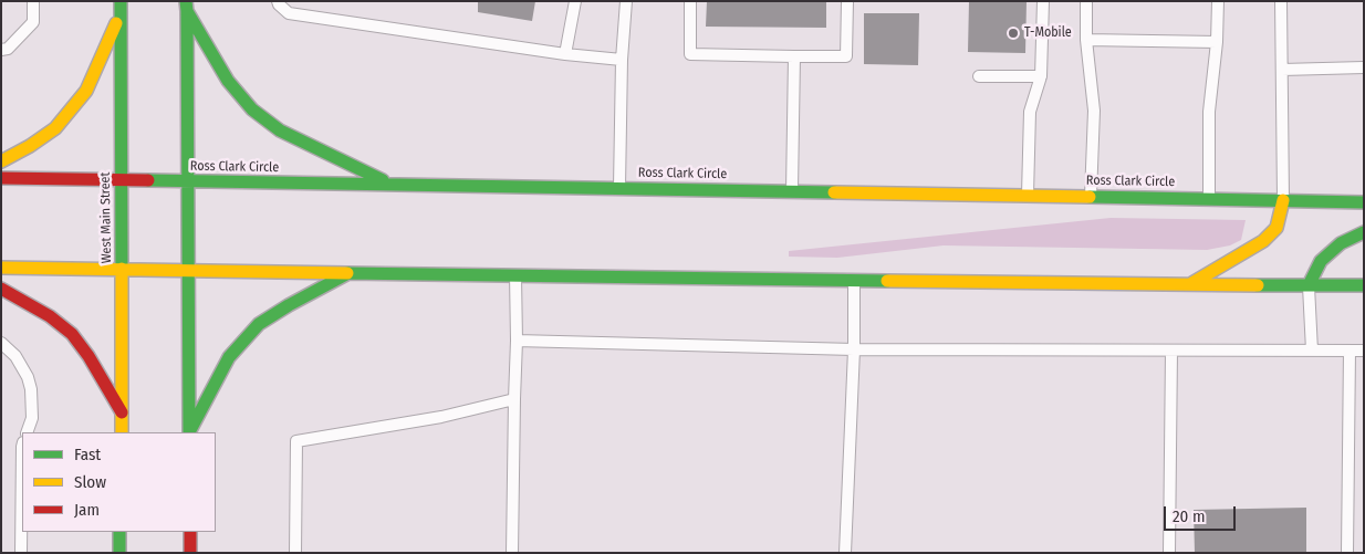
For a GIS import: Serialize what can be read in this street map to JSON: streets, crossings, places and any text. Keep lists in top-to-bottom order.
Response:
{
  "streets": {
    "main road": ["Ross Clark Circle", "West Main Street"]
  },
  "crossings": [
    ["Ross Clark Circle", "West Main Street"]
  ],
  "places": ["T-Mobile"],
  "legend": ["Fast", "Slow", "Jam"],
  "scale_bar": "20 m"
}
